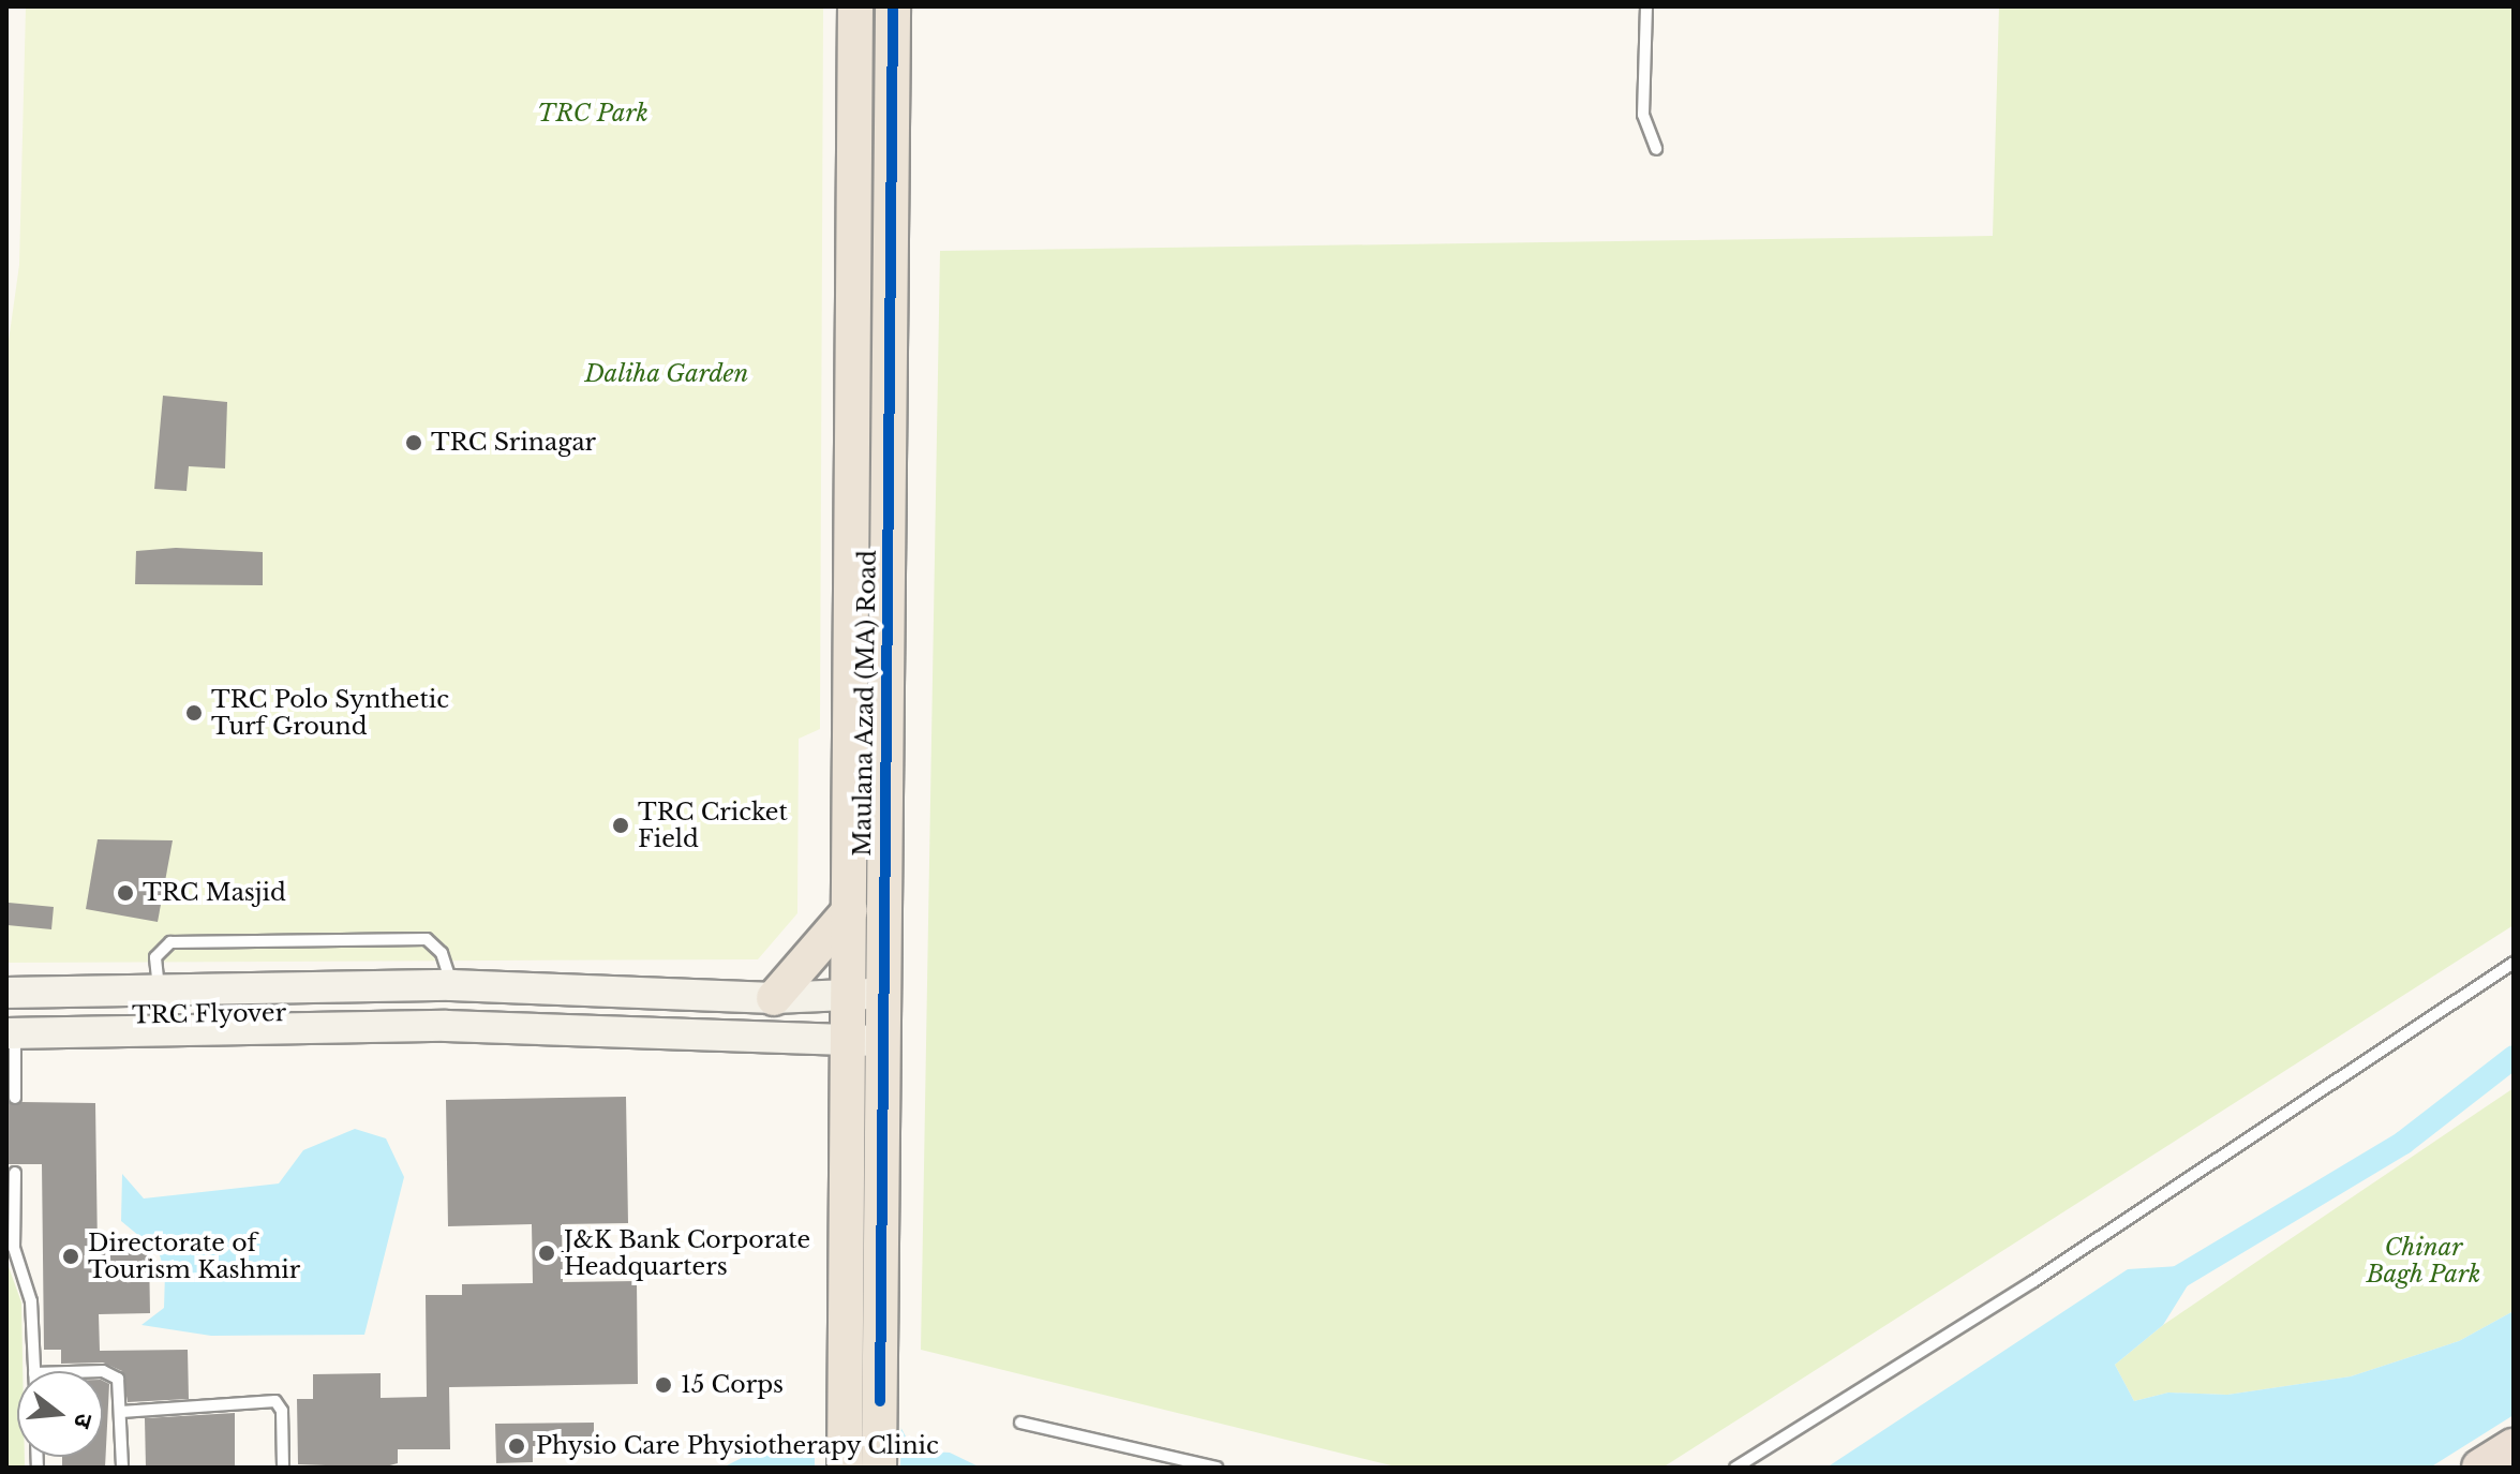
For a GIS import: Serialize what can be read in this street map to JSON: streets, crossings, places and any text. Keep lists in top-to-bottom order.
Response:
{
  "streets": {
    "main road": ["Maulana Azad (MA) Road", "TRC Flyover"]
  },
  "parks": ["TRC Park", "Daliha Garden", "Chinar Bagh Park"],
  "places": [
    "TRC Srinagar",
    "TRC Polo Synthetic Turf Ground",
    "TRC Cricket Field",
    "TRC Masjid",
    "J&K Bank Corporate Headquarters",
    "Directorate of Tourism Kashmir",
    "15 Corps",
    "Physio Care Physiotherapy Clinic"
  ],
  "north": "right"
}
